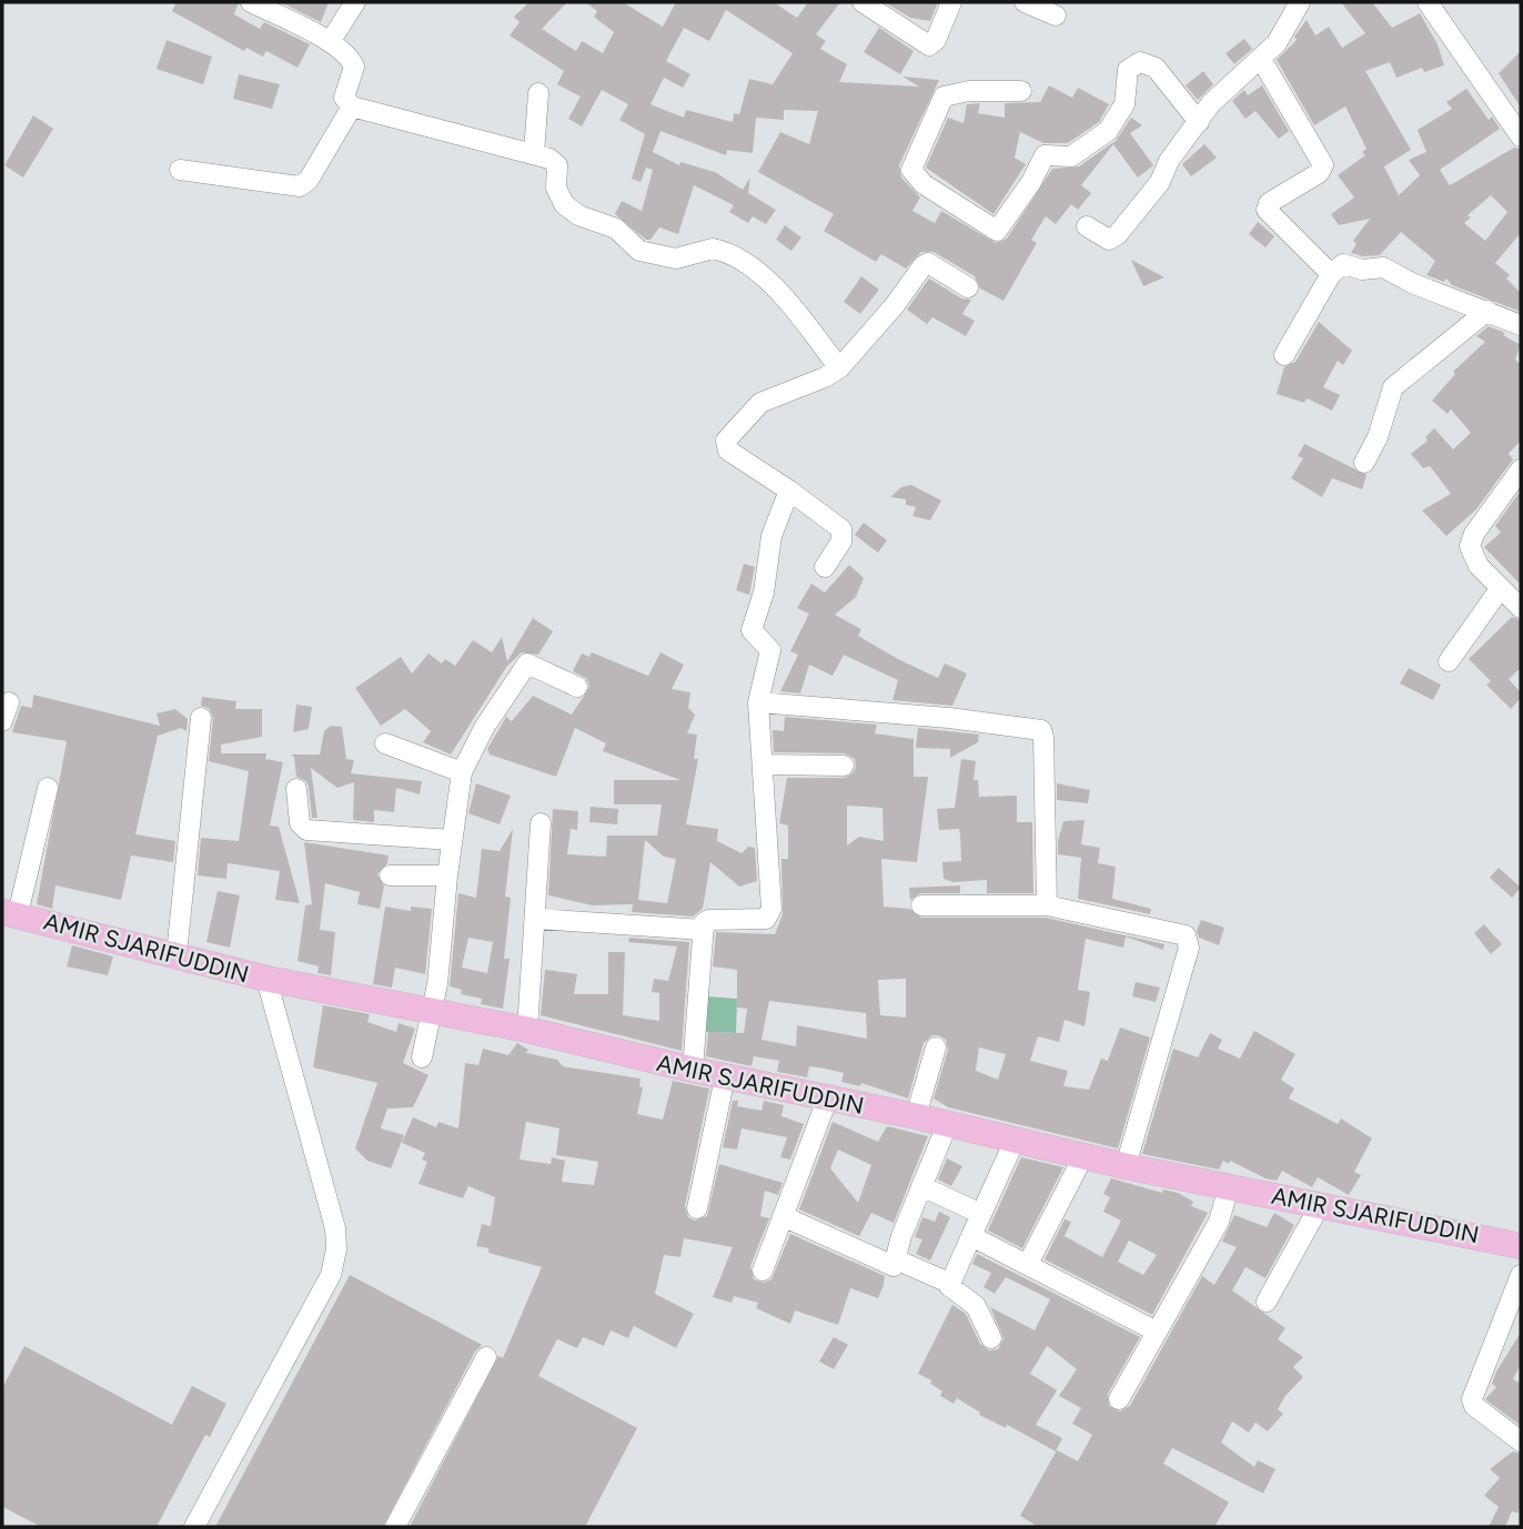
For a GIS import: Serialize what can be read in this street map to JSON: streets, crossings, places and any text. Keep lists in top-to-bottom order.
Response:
{
  "streets": {
    "main road": ["AMIR SJARIFUDDIN"]
  }
}
